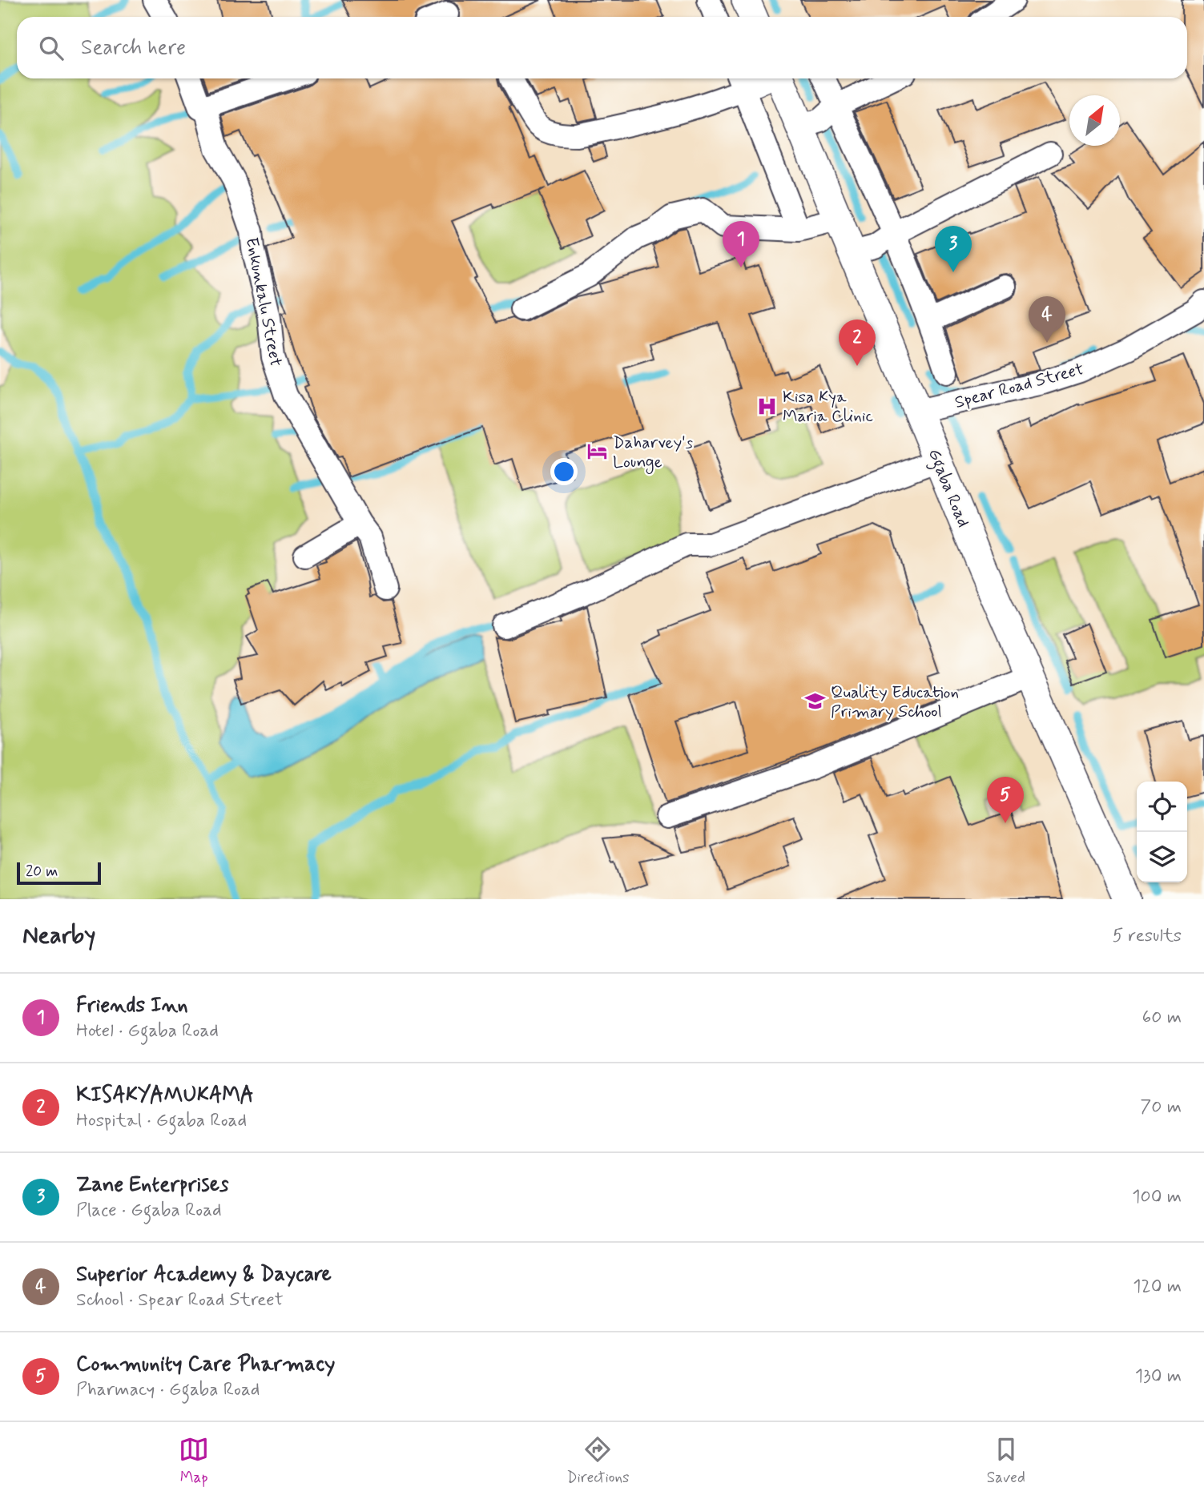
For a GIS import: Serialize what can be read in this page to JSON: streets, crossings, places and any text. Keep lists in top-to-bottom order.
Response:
{
  "streets": {
    "street": ["Enkunkalu Street", "Spear Road Street", "Ggaba Road"]
  },
  "crossings": [
    ["Spear Road Street", "Ggaba Road"]
  ],
  "places": {
    "hospital": ["Kisa Kya Maria Clinic"],
    "hotel": ["Daharvey's Lounge"],
    "school or university": ["Quality Education Primary School"]
  },
  "scale_bar": "20 m",
  "north": "top right",
  "page": {
    "search": "Search here",
    "pins": [
      "1",
      "3",
      "4",
      "2",
      "5"
    ],
    "scale": "20 m",
    "heading": ["Nearby", "5 results"],
    "list": [
      {
        "mark": "1",
        "name": "Friends Inn",
        "note": "Hotel · Ggaba Road",
        "value": "60 m"
      },
      {
        "mark": "2",
        "name": "KISAKYAMUKAMA",
        "note": "Hospital · Ggaba Road",
        "value": "70 m"
      },
      {
        "mark": "3",
        "name": "Zane Enterprises",
        "note": "Place · Ggaba Road",
        "value": "100 m"
      },
      {
        "mark": "4",
        "name": "Superior Academy & Daycare",
        "note": "School · Spear Road Street",
        "value": "120 m"
      },
      {
        "mark": "5",
        "name": "Community Care Pharmacy",
        "note": "Pharmacy · Ggaba Road",
        "value": "130 m"
      }
    ],
    "nav": ["Map", "Directions", "Saved"]
  }
}
